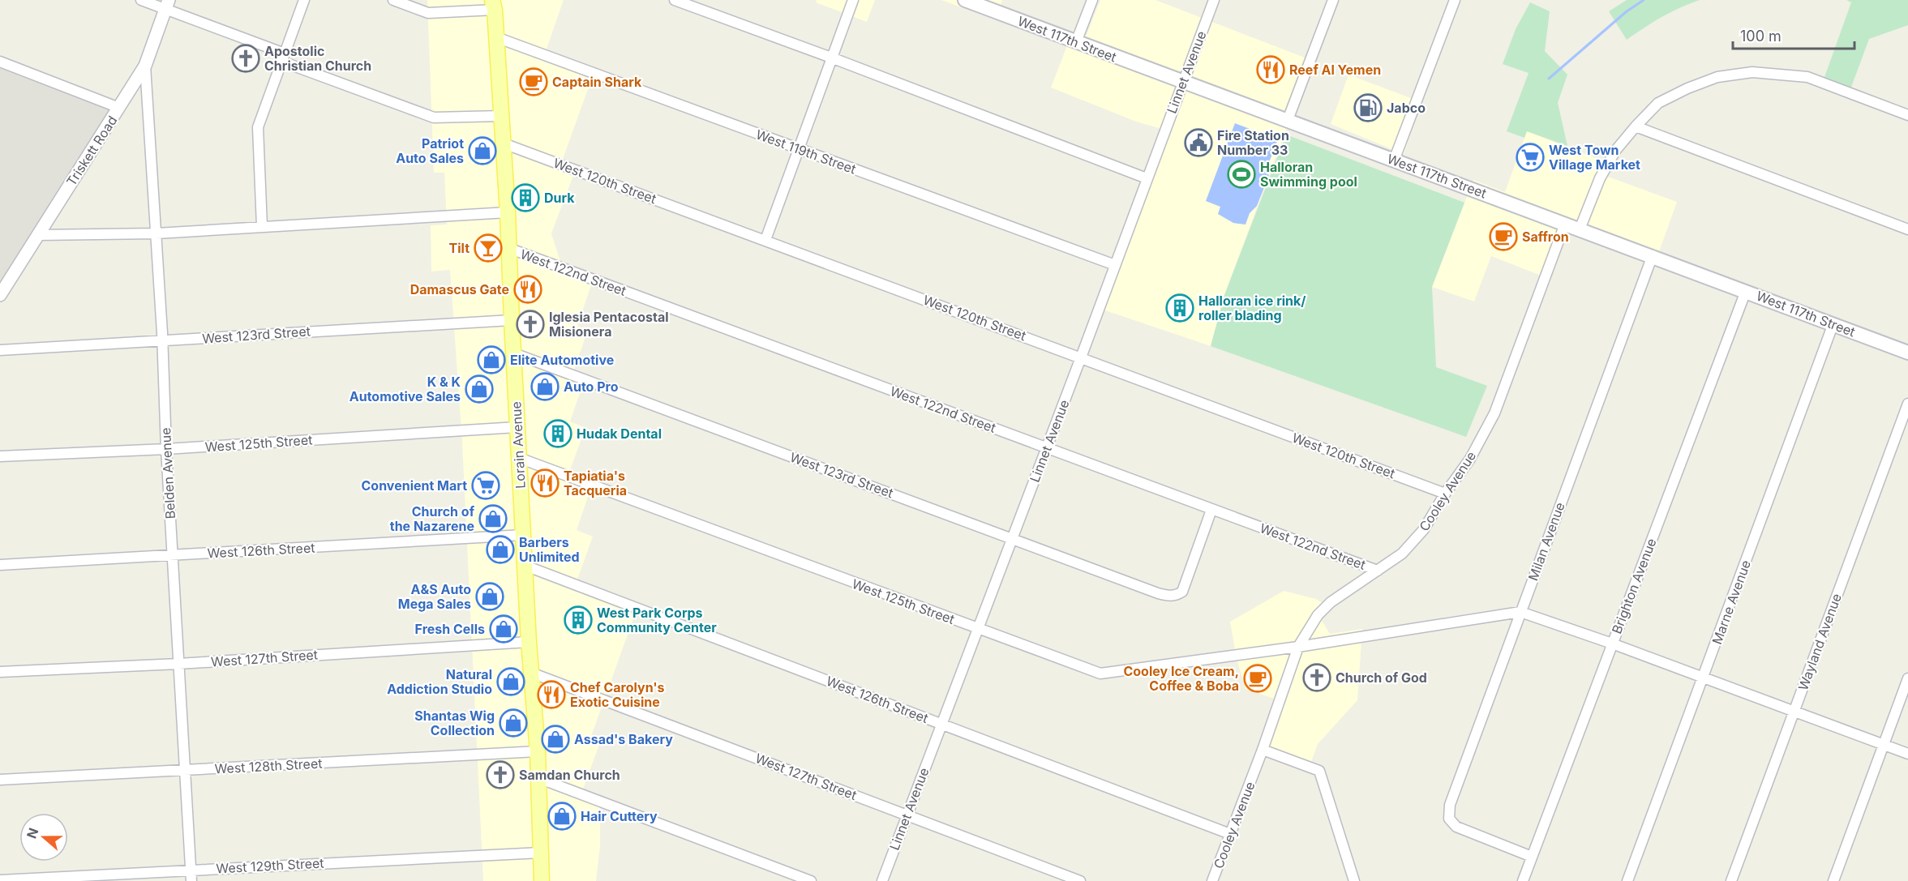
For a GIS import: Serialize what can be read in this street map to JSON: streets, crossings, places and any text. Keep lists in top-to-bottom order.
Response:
{
  "streets": {
    "main road": ["West 117th Street", "Lorain Avenue"],
    "street": [
      "Linnet Avenue",
      "Triskett Road",
      "West 119th Street",
      "West 120th Street",
      "West 122nd Street",
      "West 123rd Street",
      "West 125th Street",
      "Belden Avenue",
      "Cooley Avenue",
      "Milan Avenue",
      "West 126th Street",
      "Brighton Avenue",
      "Marne Avenue",
      "Wayland Avenue",
      "West 127th Street",
      "West 128th Street",
      "West 129th Street"
    ]
  },
  "crossings": [
    ["West 117th Street", "Linnet Avenue"],
    ["West 117th Street", "Cooley Avenue"],
    ["West 117th Street", "Milan Avenue"],
    ["West 117th Street", "Brighton Avenue"],
    ["West 117th Street", "Marne Avenue"],
    ["Linnet Avenue", "West 119th Street"],
    ["Linnet Avenue", "West 120th Street"],
    ["Linnet Avenue", "West 122nd Street"],
    ["Linnet Avenue", "West 123rd Street"],
    ["Linnet Avenue", "West 125th Street"],
    ["Linnet Avenue", "West 126th Street"],
    ["Linnet Avenue", "West 127th Street"],
    ["Triskett Road", "Belden Avenue"],
    ["West 119th Street", "Lorain Avenue"],
    ["West 120th Street", "Lorain Avenue"],
    ["West 120th Street", "Cooley Avenue"],
    ["West 122nd Street", "West 123rd Street"],
    ["West 122nd Street", "Lorain Avenue"],
    ["West 122nd Street", "Cooley Avenue"],
    ["West 123rd Street", "Lorain Avenue"],
    ["West 123rd Street", "Belden Avenue"],
    ["West 125th Street", "Lorain Avenue"],
    ["West 125th Street", "Belden Avenue"],
    ["West 125th Street", "Cooley Avenue"],
    ["West 125th Street", "Milan Avenue"],
    ["Lorain Avenue", "West 126th Street"],
    ["Lorain Avenue", "West 127th Street"],
    ["Lorain Avenue", "West 128th Street"],
    ["Lorain Avenue", "West 129th Street"],
    ["Belden Avenue", "West 126th Street"],
    ["Belden Avenue", "West 127th Street"],
    ["Belden Avenue", "West 128th Street"],
    ["Belden Avenue", "West 129th Street"],
    ["Cooley Avenue", "West 126th Street"],
    ["Milan Avenue", "Brighton Avenue"]
  ],
  "places": {
    "church": [
      "Apostolic Christian Church",
      "Iglesia Pentacostal Misionera",
      "Church of God",
      "Samdan Church"
    ],
    "restaurant": [
      "Reef Al Yemen",
      "Damascus Gate",
      "Tapiatia's Tacqueria",
      "Chef Carolyn's Exotic Cuisine"
    ],
    "cafe": ["Captain Shark", "Saffron", "Cooley Ice Cream, Coffee & Boba"],
    "fuel station": ["Jabco"],
    "public building": ["Fire Station Number 33"],
    "shop": [
      "Patriot Auto Sales",
      "Elite Automotive",
      "Auto Pro",
      "K & K Automotive Sales",
      "Church of the Nazarene",
      "Barbers Unlimited",
      "A&S Auto Mega Sales",
      "Fresh Cells",
      "Natural Addiction Studio",
      "Shantas Wig Collection",
      "Assad's Bakery",
      "Hair Cuttery"
    ],
    "supermarket": ["West Town Village Market", "Convenient Mart"],
    "sports": ["Halloran Swimming pool"],
    "building": [
      "Durk",
      "Halloran ice rink/ roller blading",
      "Hudak Dental",
      "West Park Corps Community Center"
    ],
    "bar": ["Tilt"]
  },
  "scale_bar": "100 m",
  "north": "left"
}
